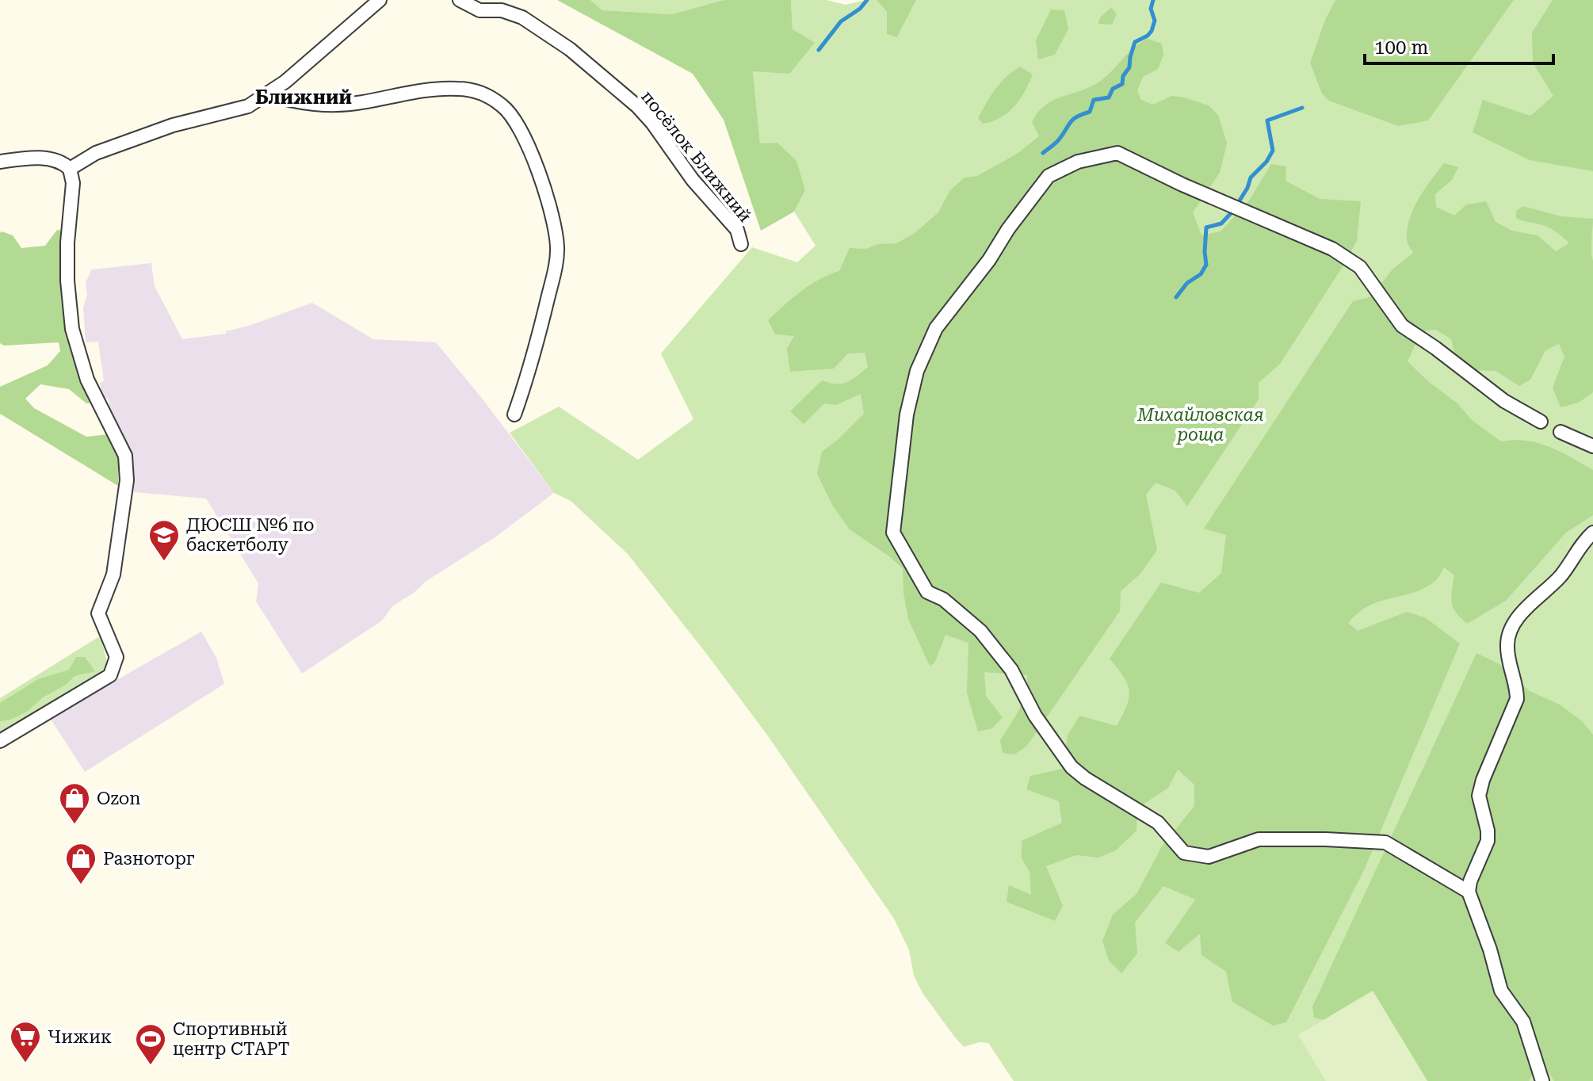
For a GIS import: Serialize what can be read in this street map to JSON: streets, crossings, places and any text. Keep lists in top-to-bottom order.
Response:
{
  "streets": {
    "street": ["посёлок Ближний"]
  },
  "districts": ["Ближний"],
  "parks": ["Михайловская роща"],
  "places": {
    "school or university": ["ДЮСШ №6 по баскетболу"],
    "shop": ["Ozon", "Разноторг"],
    "supermarket": ["Чижик"],
    "sports": ["Спортивный центр СТАРТ"]
  },
  "scale_bar": "100 m"
}
